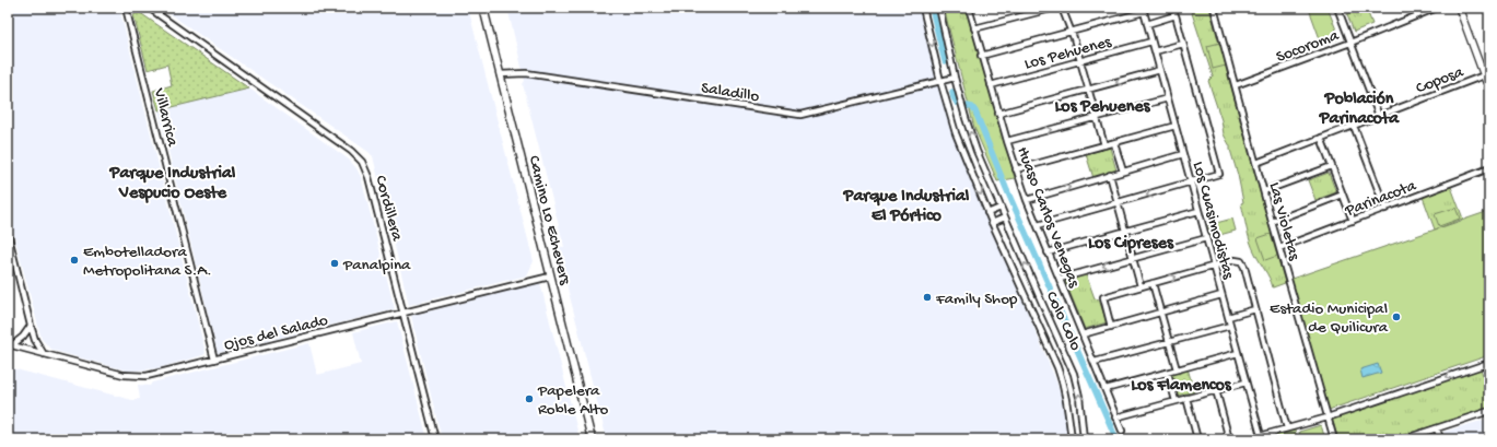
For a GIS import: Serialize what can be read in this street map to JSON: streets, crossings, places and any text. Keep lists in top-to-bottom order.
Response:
{
  "streets": {
    "main road": ["Camino Lo Echevers"],
    "street": [
      "Socoroma",
      "Los Pehuenes",
      "Coposa",
      "Saladillo",
      "Villarrica",
      "Parinacota",
      "Cordillera",
      "Huaso Carlos Venegas",
      "Los Cuasimodistas",
      "Las Violetas",
      "Colo Colo",
      "Ojos del Salado"
    ]
  },
  "crossings": [
    ["Socoroma", "Las Violetas"],
    ["Los Pehuenes", "Huaso Carlos Venegas"],
    ["Los Pehuenes", "Los Cuasimodistas"],
    ["Coposa", "Las Violetas"],
    ["Saladillo", "Camino Lo Echevers"],
    ["Saladillo", "Colo Colo"],
    ["Villarrica", "Ojos del Salado"],
    ["Parinacota", "Las Violetas"],
    ["Cordillera", "Ojos del Salado"],
    ["Camino Lo Echevers", "Ojos del Salado"]
  ],
  "districts": [
    "Población Parinacota",
    "Los Pehuenes",
    "Parque Industrial Vespucio Oeste",
    "Parque Industrial El Pórtico",
    "Los Cipreses",
    "Los Flamencos"
  ],
  "places": [
    "Embotelladora Metropolitana S.A.",
    "Panalpina",
    "Family Shop",
    "Estadio Municipal de Quilicura",
    "Papelera Roble Alto"
  ]
}
